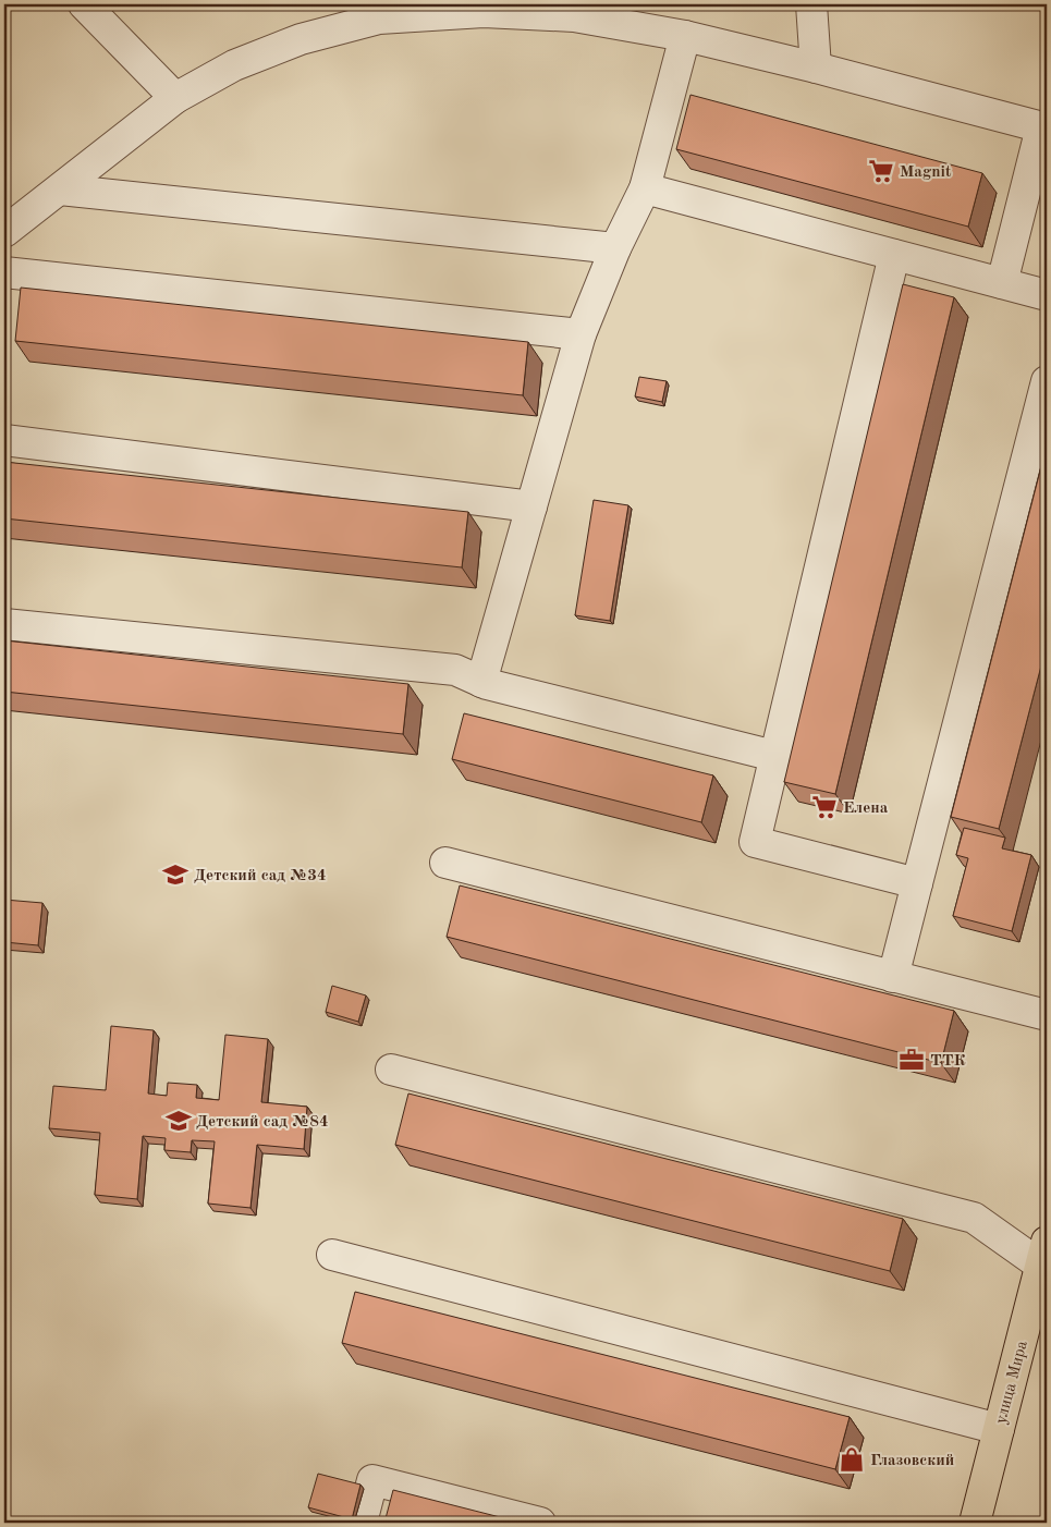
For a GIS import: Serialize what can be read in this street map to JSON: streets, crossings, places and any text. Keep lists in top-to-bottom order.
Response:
{
  "streets": {
    "main road": ["улица Мира"]
  },
  "places": {
    "supermarket": ["Magnit", "Елена"],
    "school or university": ["Детский сад №34", "Детский сад №84"],
    "office": ["ТТК"],
    "shop": ["Глазовский"]
  }
}
